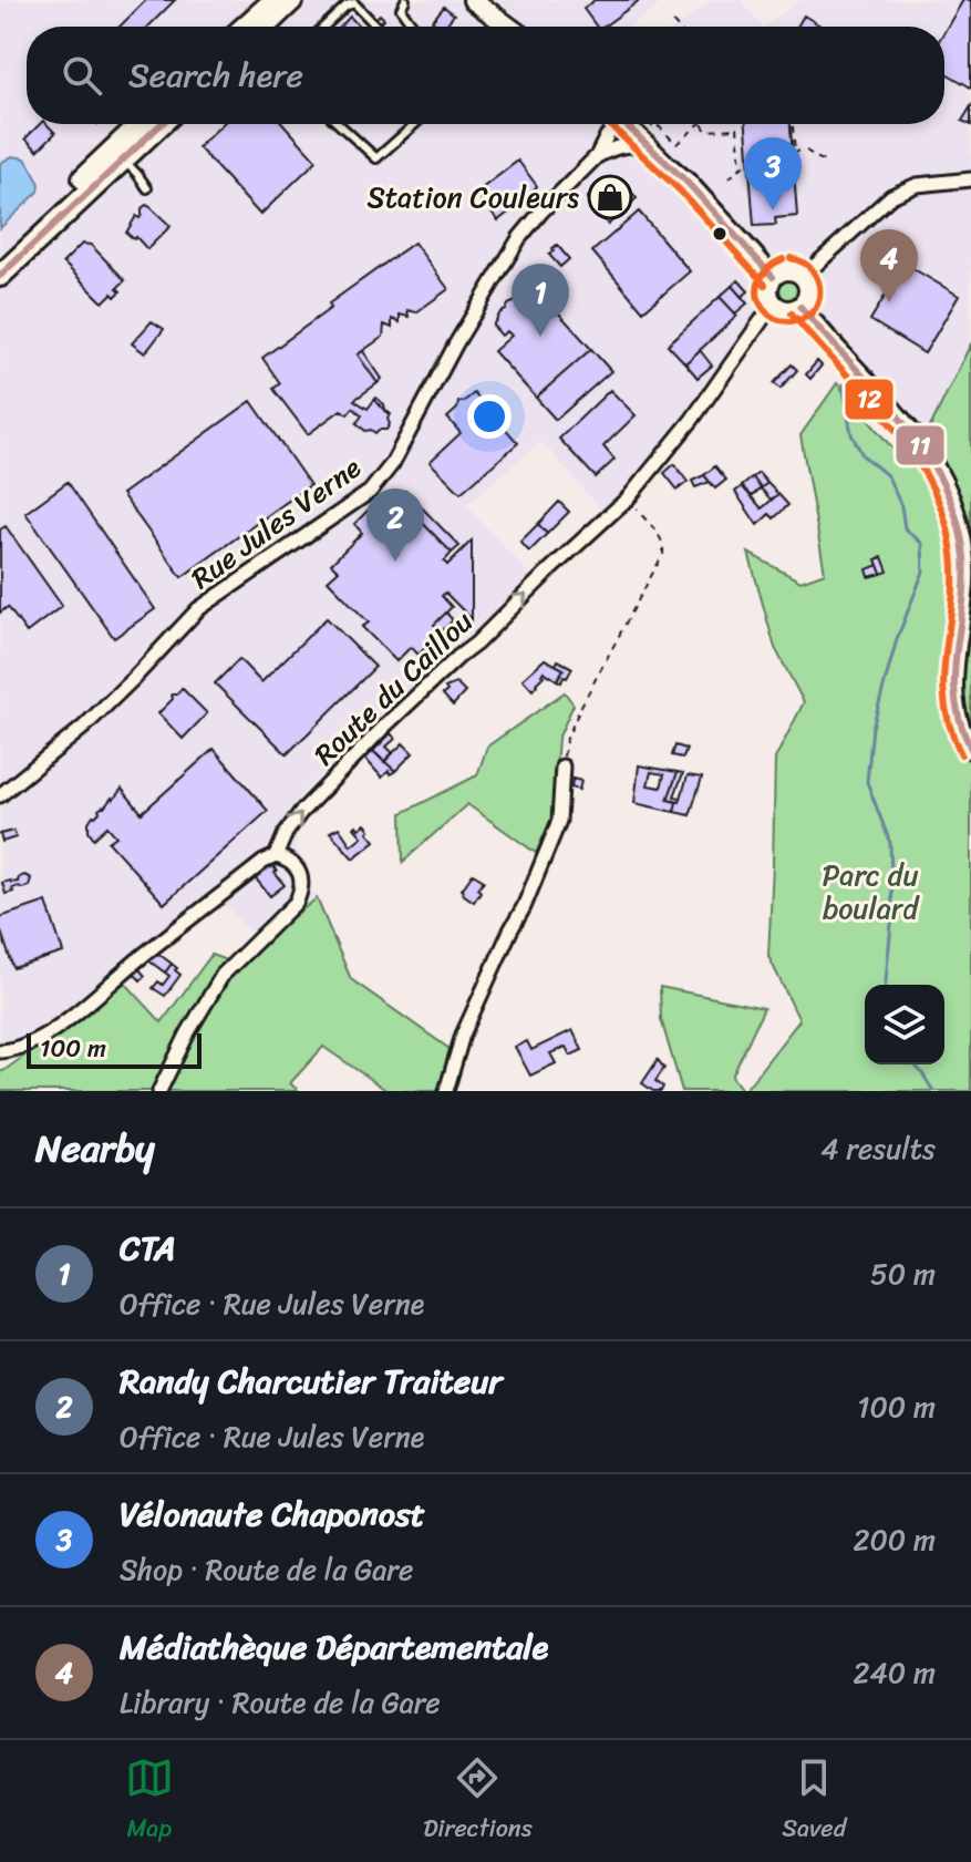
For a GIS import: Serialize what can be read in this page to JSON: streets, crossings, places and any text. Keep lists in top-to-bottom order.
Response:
{
  "streets": {
    "street": ["Rue Jules Verne", "Route du Caillou"]
  },
  "one_way": ["Route du Caillou"],
  "parks": ["Parc du boulard"],
  "places": {
    "shop": ["Station Couleurs"]
  },
  "lines": ["transit line 11", "transit line 12"],
  "scale_bar": "100 m",
  "page": {
    "search": "Search here",
    "pins": [
      "3",
      "4",
      "1",
      "2"
    ],
    "scale": "100 m",
    "heading": ["Nearby", "4 results"],
    "list": [
      {
        "mark": "1",
        "name": "CTA",
        "note": "Office · Rue Jules Verne",
        "value": "50 m"
      },
      {
        "mark": "2",
        "name": "Randy Charcutier Traiteur",
        "note": "Office · Rue Jules Verne",
        "value": "100 m"
      },
      {
        "mark": "3",
        "name": "Vélonaute Chaponost",
        "note": "Shop · Route de la Gare",
        "value": "200 m"
      },
      {
        "mark": "4",
        "name": "Médiathèque Départementale",
        "note": "Library · Route de la Gare",
        "value": "240 m"
      }
    ],
    "nav": ["Map", "Directions", "Saved"]
  }
}
